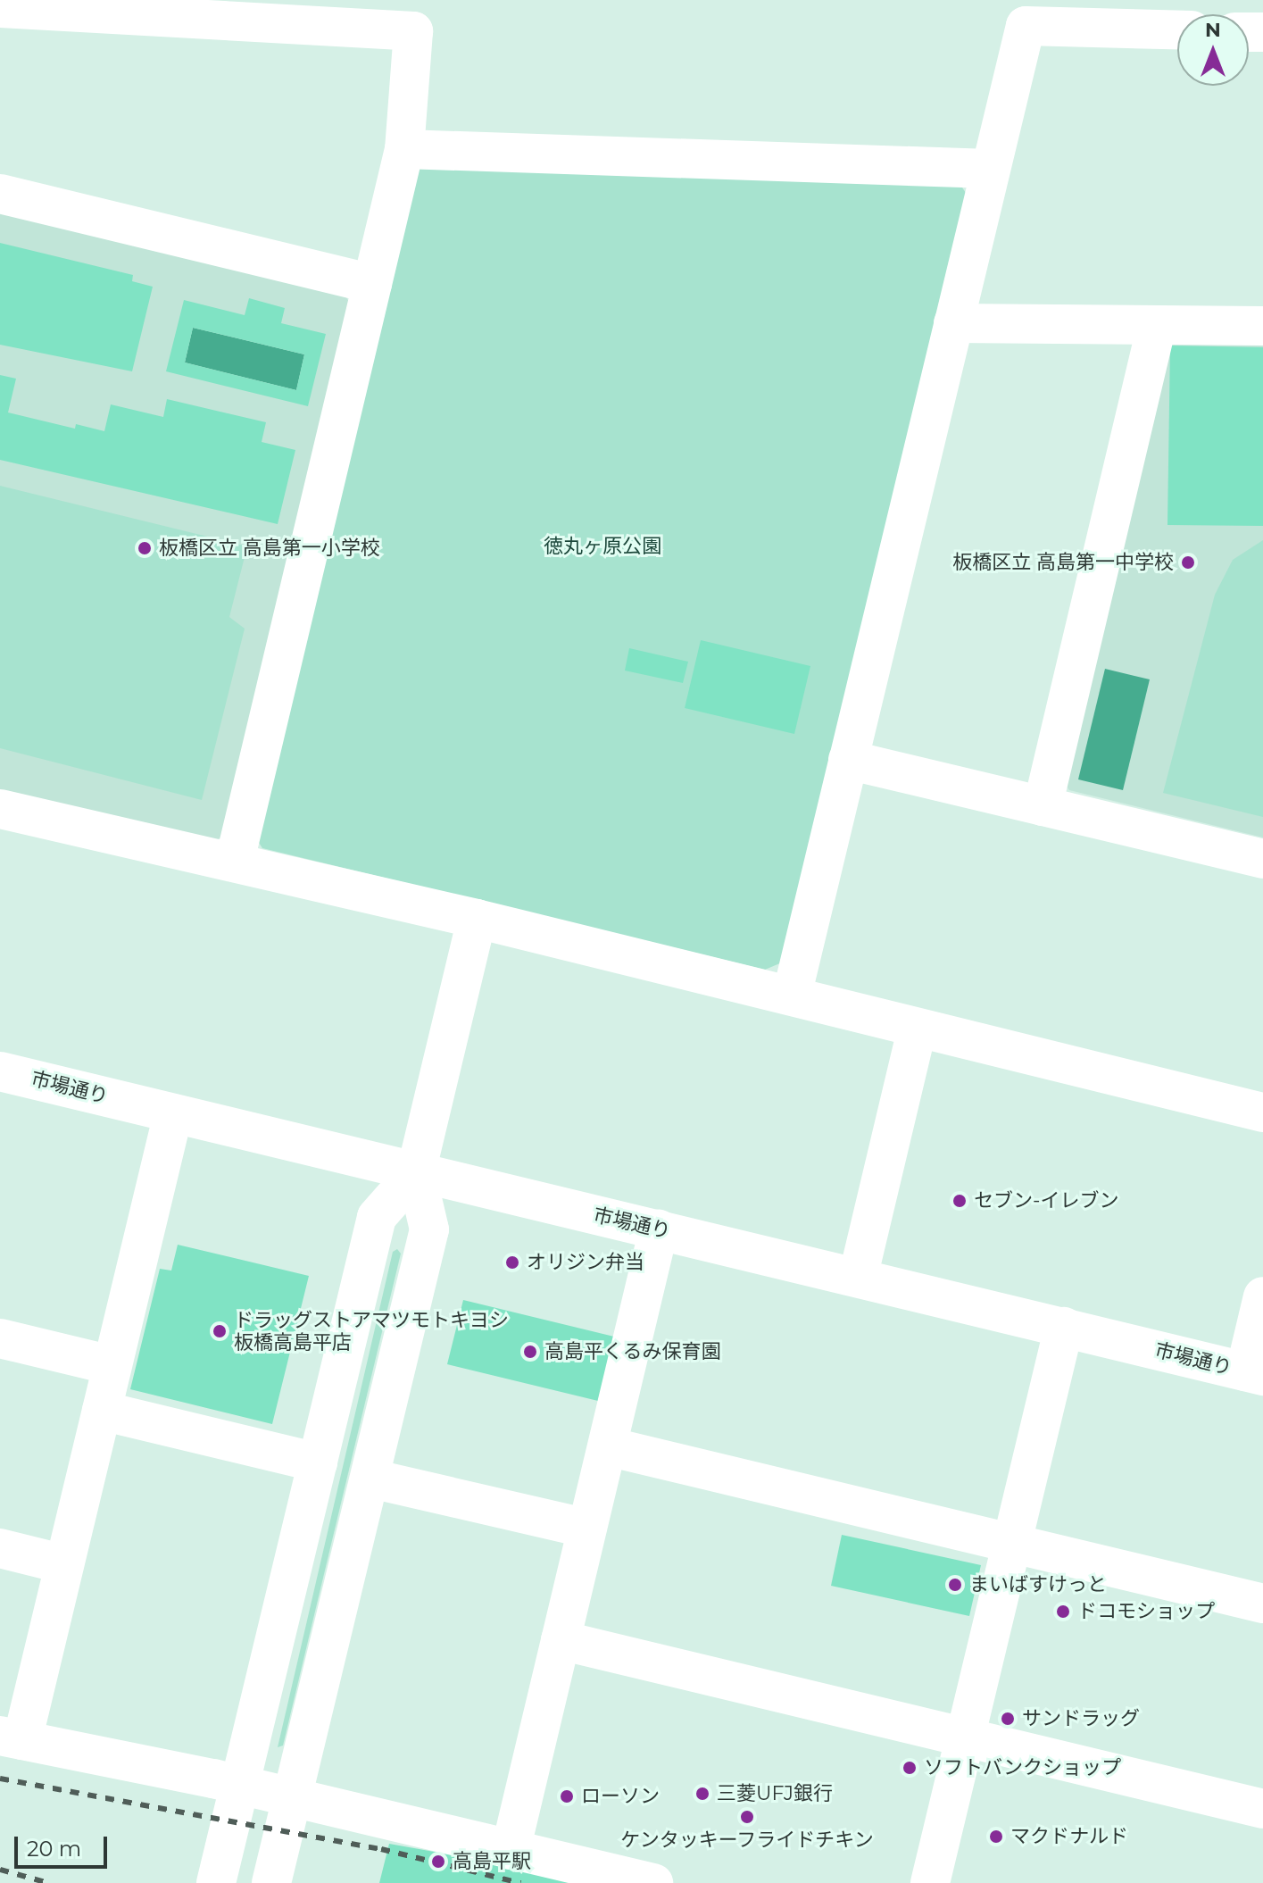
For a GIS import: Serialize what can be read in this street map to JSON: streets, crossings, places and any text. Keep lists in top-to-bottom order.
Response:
{
  "streets": {
    "street": ["市場通り"]
  },
  "parks": ["徳丸ヶ原公園"],
  "places": [
    "板橋区立 高島第一小学校",
    "板橋区立 高島第一中学校",
    "セブン-イレブン",
    "オリジン弁当",
    "ドラッグストアマツモトキヨシ 板橋高島平店",
    "高島平くるみ保育園",
    "まいばすけっと",
    "ドコモショップ",
    "サンドラッグ",
    "ソフトバンクショップ",
    "三菱UFJ銀行",
    "ローソン",
    "ケンタッキーフライドチキン",
    "マクドナルド",
    "高島平駅"
  ],
  "scale_bar": "20 m",
  "north": "top"
}
